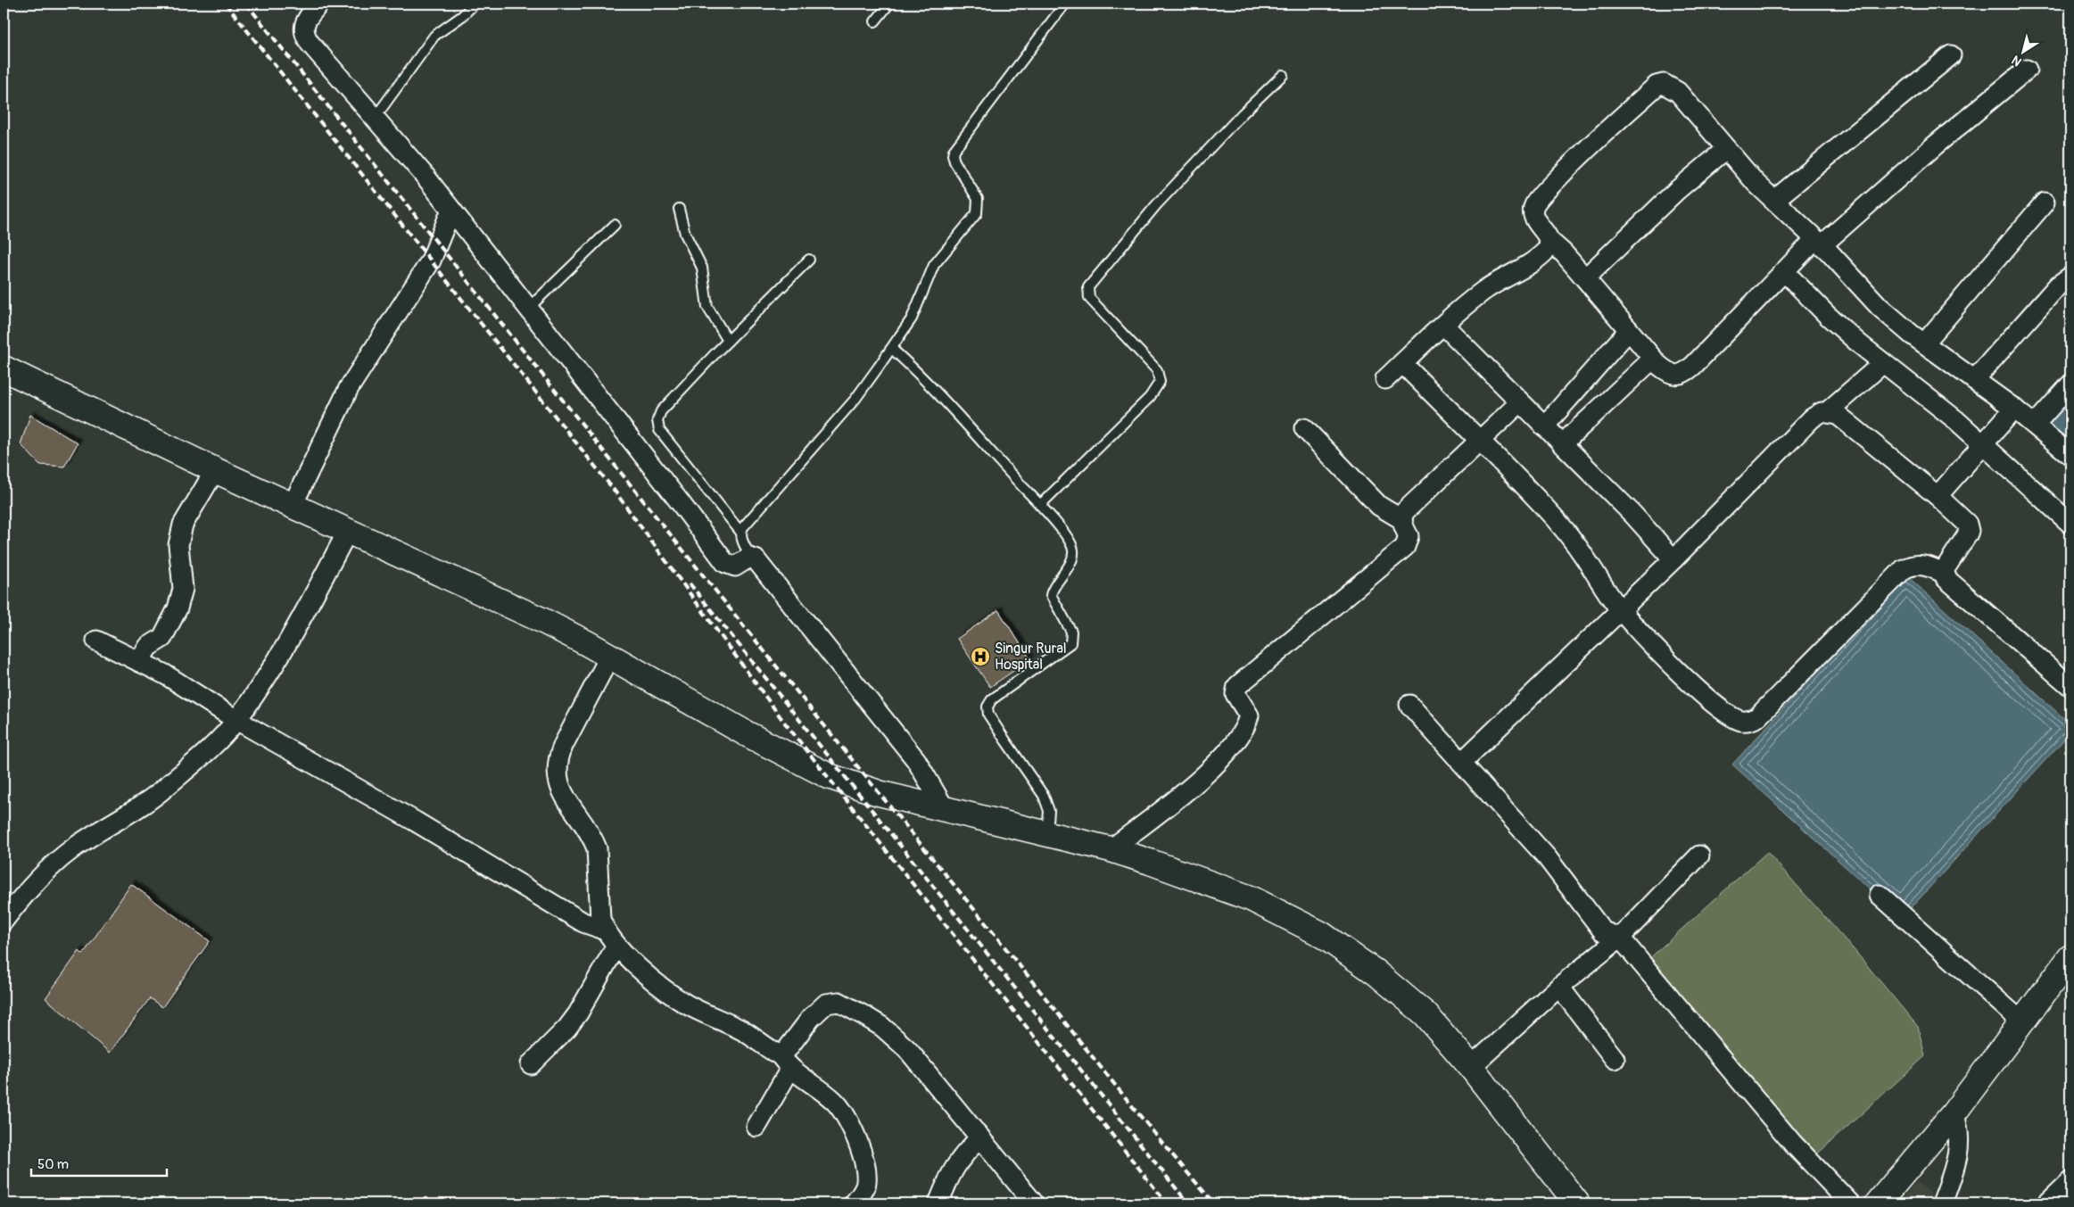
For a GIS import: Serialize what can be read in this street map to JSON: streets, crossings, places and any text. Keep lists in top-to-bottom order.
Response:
{
  "places": {
    "hospital": ["Singur Rural Hospital"]
  },
  "scale_bar": "50 m",
  "north": "bottom left"
}
